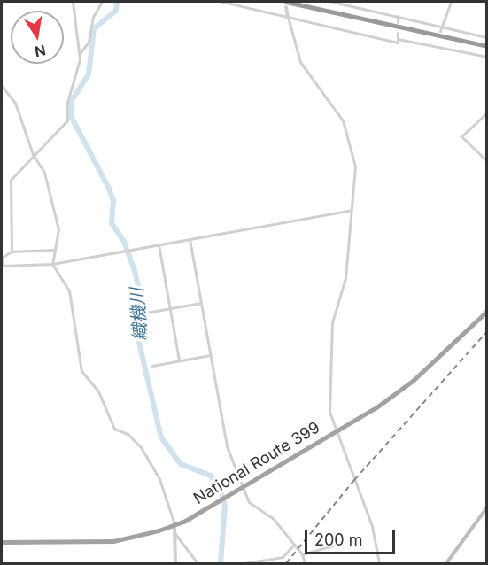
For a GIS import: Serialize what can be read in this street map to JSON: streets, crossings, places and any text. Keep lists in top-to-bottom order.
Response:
{
  "streets": {
    "highway": ["National Route 399"]
  },
  "water": ["織機川"],
  "scale_bar": "200 m",
  "north": "bottom"
}
